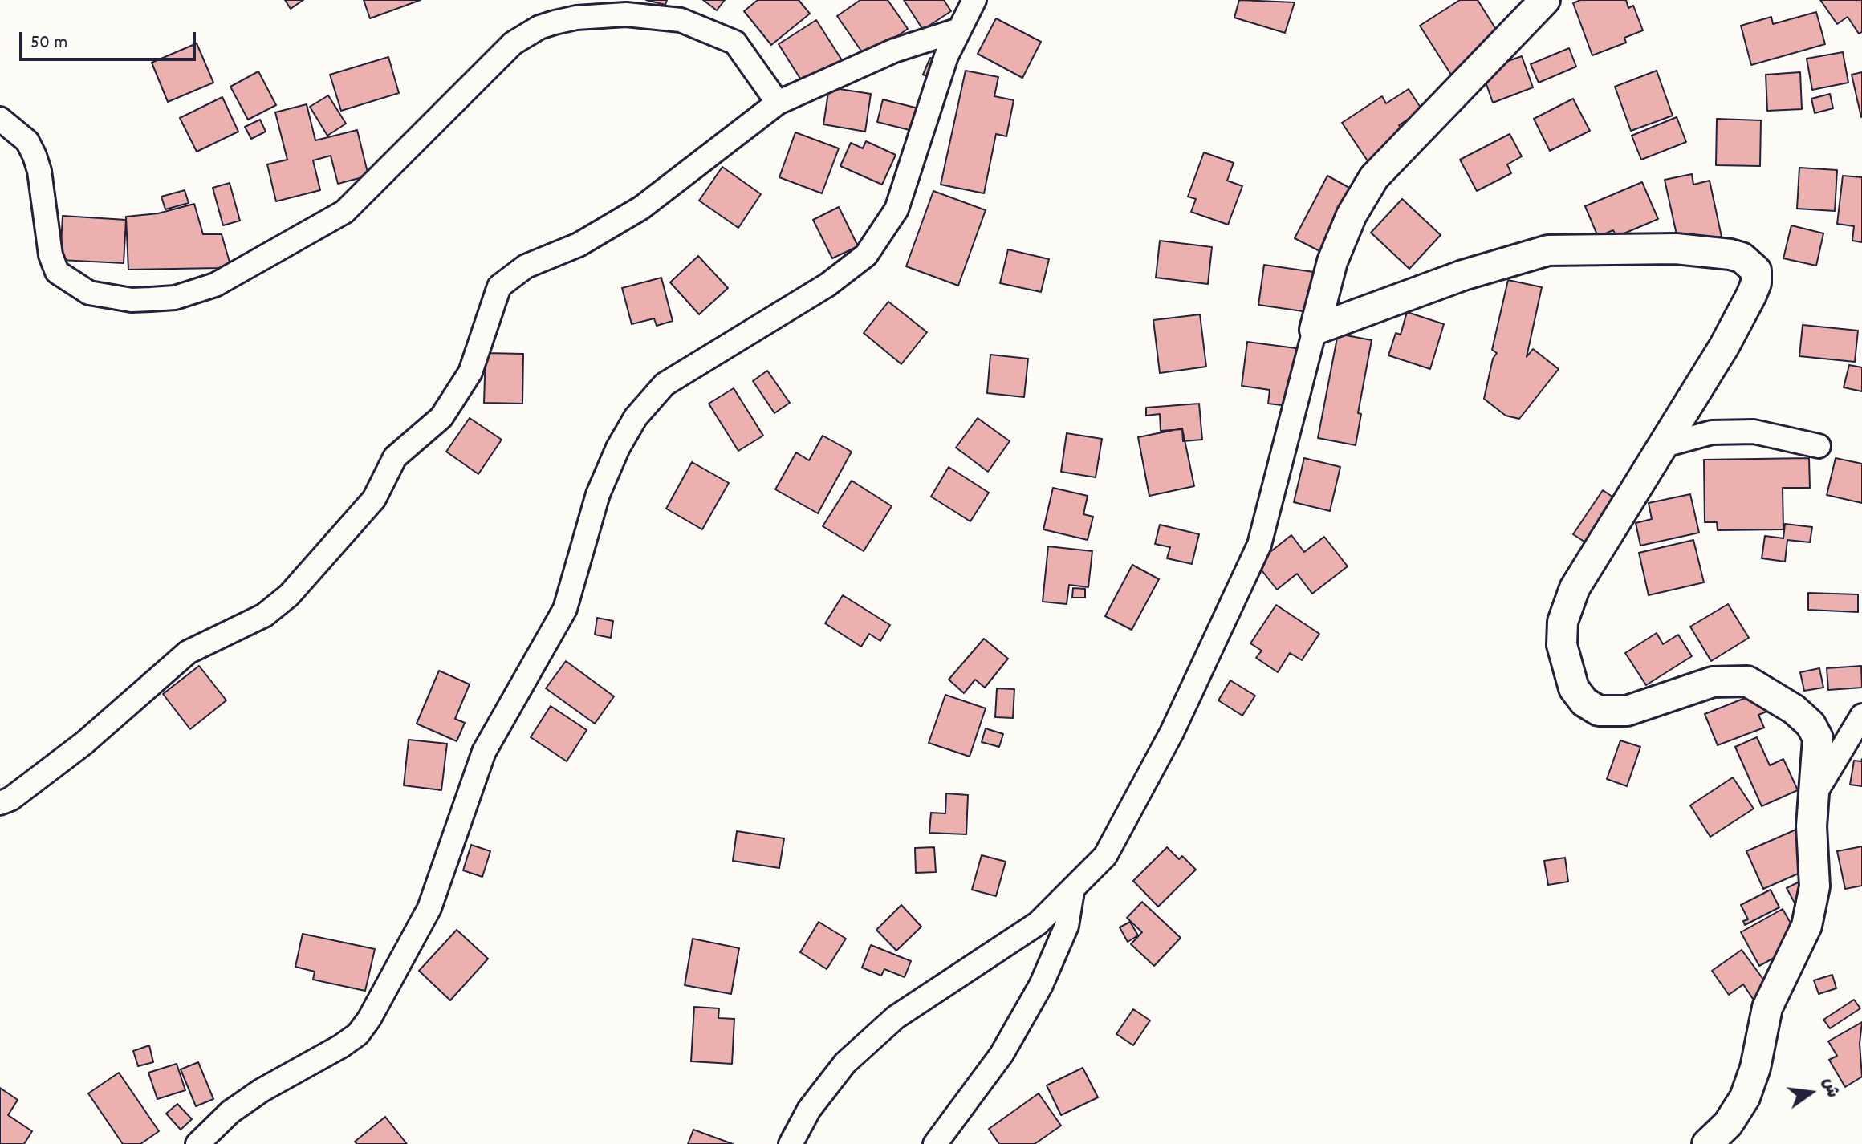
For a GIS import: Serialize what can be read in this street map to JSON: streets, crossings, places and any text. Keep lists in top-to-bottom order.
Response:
{
  "scale_bar": "50 m",
  "north": "right"
}
